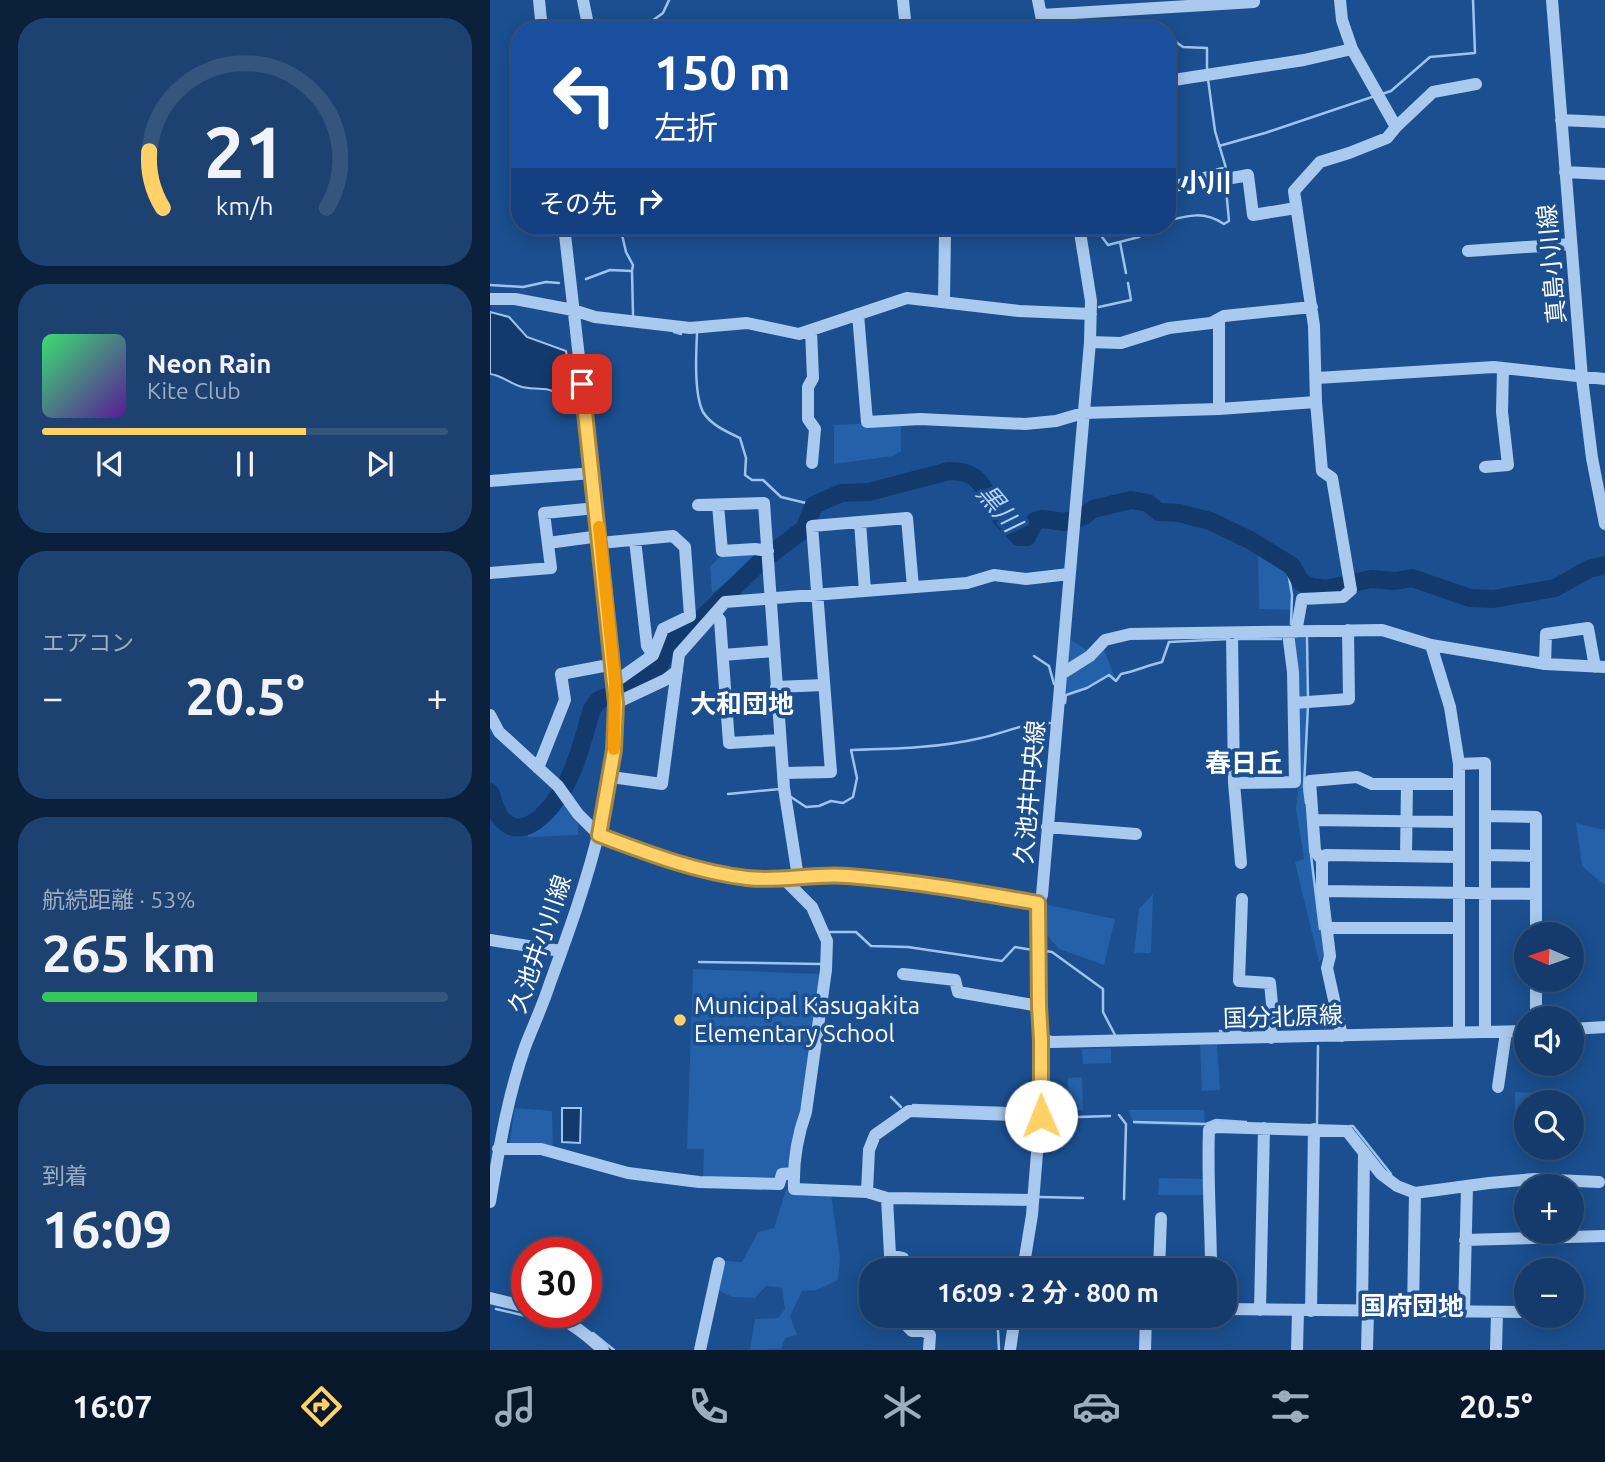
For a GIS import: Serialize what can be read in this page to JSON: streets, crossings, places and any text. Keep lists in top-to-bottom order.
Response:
{
  "streets": {
    "street": [
      "真島小川線",
      "久池井中央線",
      "久池井小川線",
      "国分北原線"
    ]
  },
  "crossings": [
    ["久池井中央線", "国分北原線"]
  ],
  "districts": [
    "小川",
    "大和団地",
    "春日丘",
    "国府団地"
  ],
  "water": ["黒川"],
  "places": ["Municipal Kasugakita Elementary School"],
  "north": "left",
  "page": {
    "turn": ["150 m", "左折"],
    "then": "その先",
    "song": ["Neon Rain", "Kite Club"],
    "tile": [
      "エアコン",
      ["航続距離 · 53%", "265 km"],
      ["到着", "16:09"]
    ],
    "heat": ["−", "20.5°", "+"],
    "map_buttons": ["+", "−"],
    "limit": "30",
    "trip": "16:09 · 2 分 · 800 m",
    "tabs": ["16:07", "20.5°"],
    "gauge": ["21", "km/h"]
  }
}
